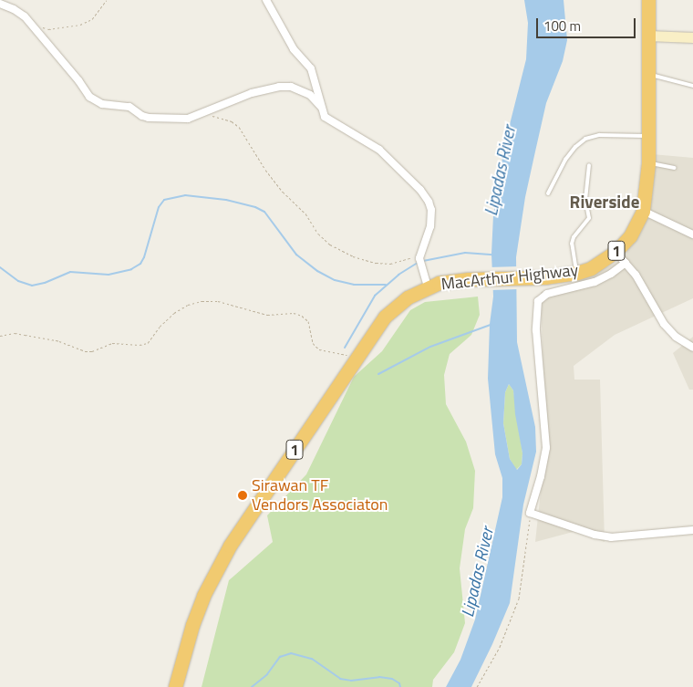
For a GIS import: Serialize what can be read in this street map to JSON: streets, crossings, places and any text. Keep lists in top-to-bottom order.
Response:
{
  "streets": {
    "highway": ["1", "MacArthur Highway"]
  },
  "districts": ["Riverside"],
  "water": ["Lipadas River"],
  "places": ["Sirawan TF Vendors Associaton"],
  "scale_bar": "100 m"
}
